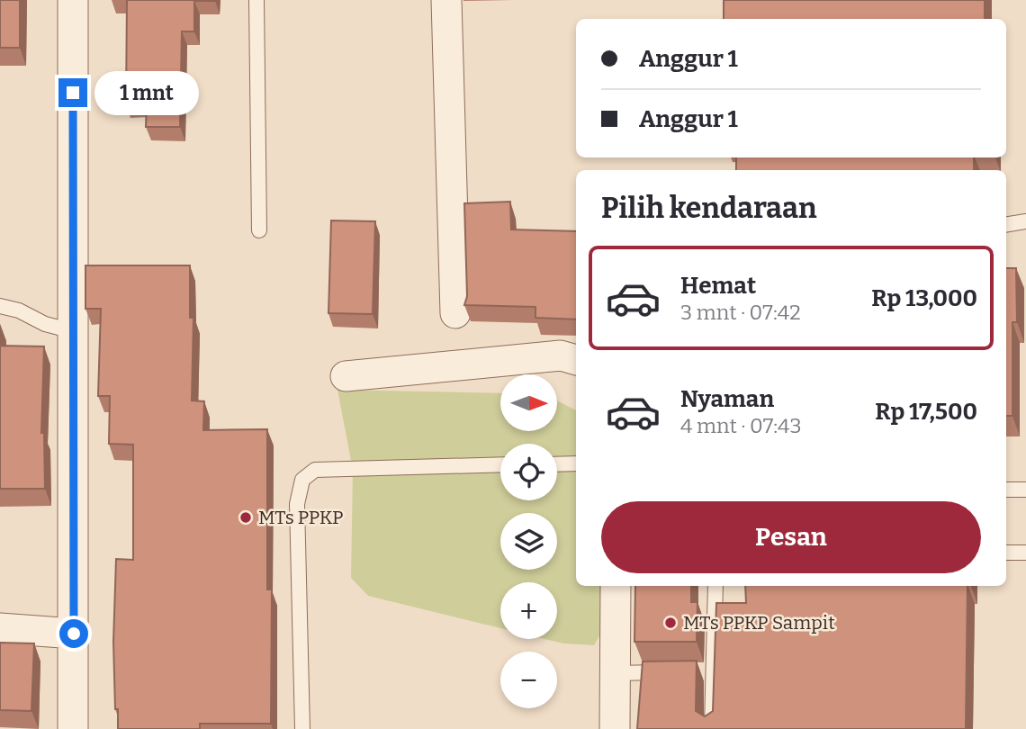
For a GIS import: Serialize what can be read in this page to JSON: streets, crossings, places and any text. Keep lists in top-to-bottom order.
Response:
{
  "places": ["MTs PPKP", "MTs PPKP Sampit"],
  "north": "right",
  "page": {
    "banner": ["Anggur 1", "Anggur 1"],
    "bubble": "1 mnt",
    "heading": "Pilih kendaraan",
    "list": [
      {
        "name": "Hemat",
        "note": "3 mnt · 07:42",
        "value": "Rp 13,000"
      },
      {
        "name": "Nyaman",
        "note": "4 mnt · 07:43",
        "value": "Rp 17,500"
      }
    ],
    "map_buttons": ["+", "−"],
    "buttons": "Pesan"
  }
}
